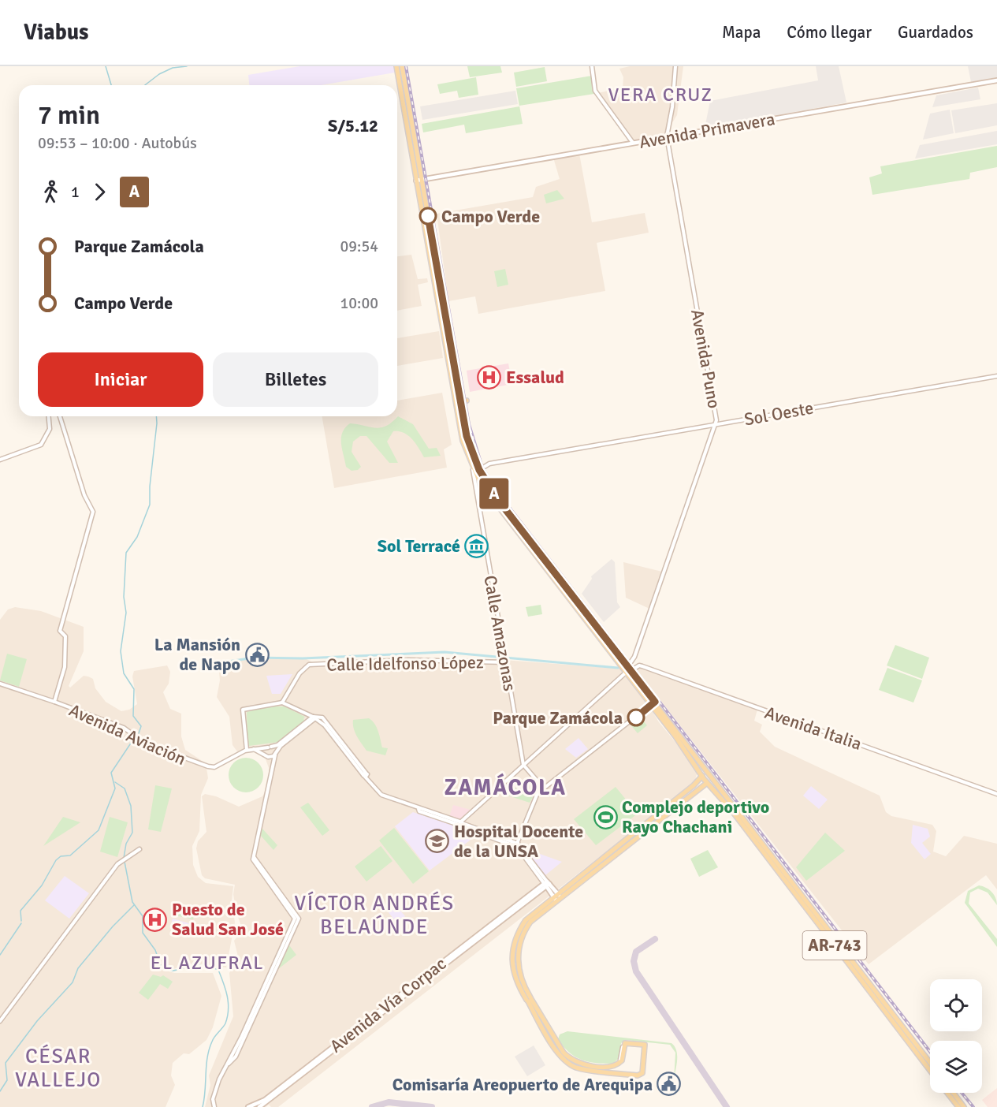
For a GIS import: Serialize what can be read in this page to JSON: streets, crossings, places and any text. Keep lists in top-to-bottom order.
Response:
{
  "streets": {
    "main road": ["Avenida Primavera", "AR-743", "Avenida Vía Corpac"],
    "street": [
      "Avenida Puno",
      "Sol Oeste",
      "Calle Amazonas",
      "Calle Idelfonso López",
      "Avenida Italia",
      "Avenida Aviación"
    ]
  },
  "crossings": [
    ["Avenida Primavera", "Avenida Puno"],
    ["Avenida Primavera", "AR-743"],
    ["Avenida Puno", "Sol Oeste"],
    ["Avenida Puno", "Calle Amazonas"],
    ["Avenida Puno", "Avenida Italia"],
    ["Avenida Puno", "AR-743"],
    ["Sol Oeste", "AR-743"],
    ["Calle Amazonas", "Calle Idelfonso López"],
    ["Calle Amazonas", "AR-743"],
    ["Avenida Italia", "AR-743"]
  ],
  "districts": [
    "VERA CRUZ",
    "ZAMÁCOLA",
    "VÍCTOR ANDRÉS BELAÚNDE",
    "EL AZUFRAL",
    "CÉSAR VALLEJO"
  ],
  "places": {
    "other": ["Campo Verde", "Parque Zamácola"],
    "hospital": ["Essalud", "Puesto de Salud San José"],
    "museum": ["Sol Terracé"],
    "public building": ["La Mansión de Napo", "Comisaría Areopuerto de Arequipa"],
    "sports": ["Complejo deportivo Rayo Chachani"],
    "school or university": ["Hospital Docente de la UNSA"]
  },
  "lines": ["bus line A"],
  "page": {
    "header": "Viabus",
    "nav": ["Mapa", "Cómo llegar", "Guardados"],
    "on_map": "A",
    "heading": ["7 min", "09:53 – 10:00 · Autobús", "S/5.12"],
    "legs": ["1", "A"],
    "list": [
      {
        "name": "Parque Zamácola",
        "value": "09:54"
      },
      {
        "name": "Campo Verde",
        "value": "10:00"
      }
    ],
    "buttons": ["Iniciar", "Billetes"]
  }
}
